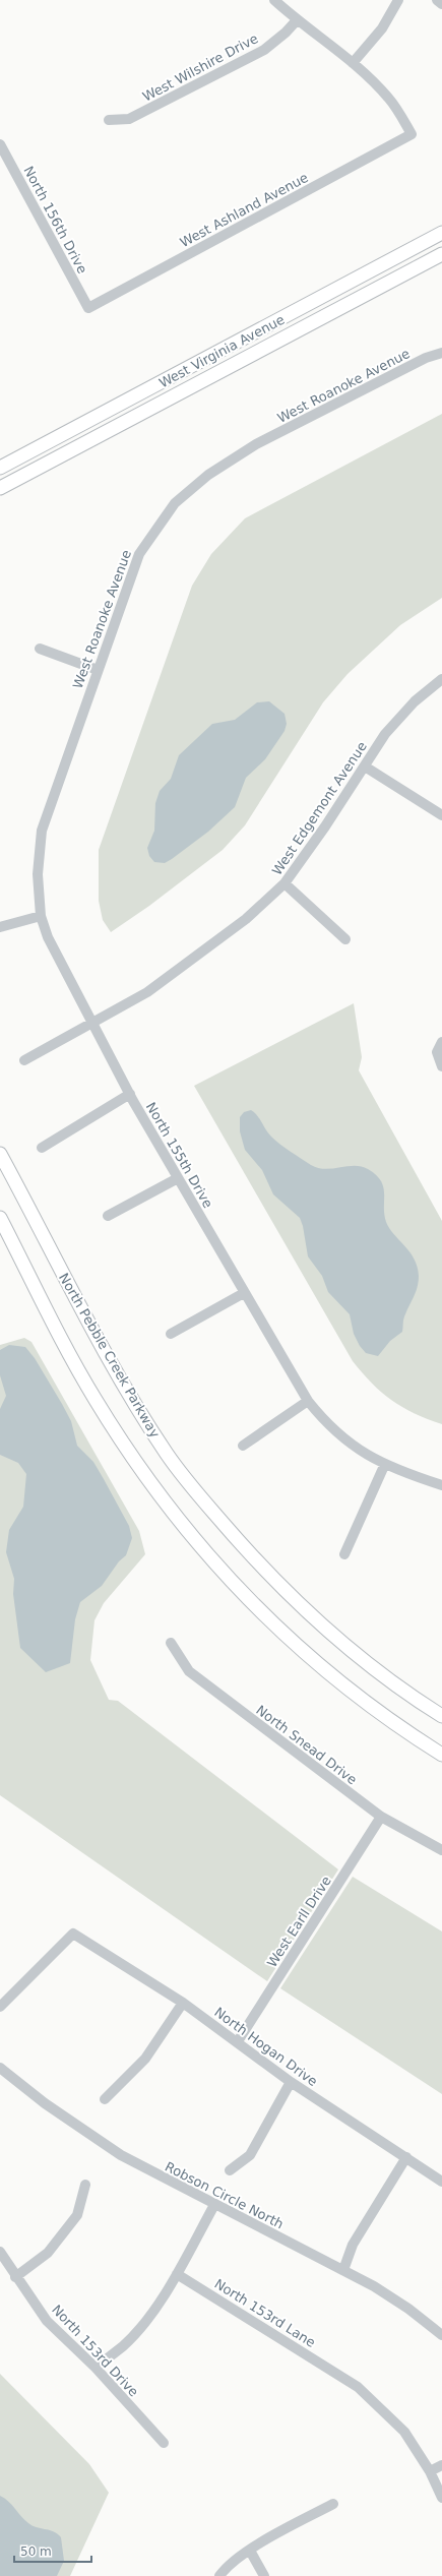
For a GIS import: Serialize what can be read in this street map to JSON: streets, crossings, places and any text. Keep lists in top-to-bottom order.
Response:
{
  "streets": {
    "main road": ["West Virginia Avenue", "North Pebble Creek Parkway"],
    "street": [
      "West Wilshire Drive",
      "West Ashland Avenue",
      "North 156th Drive",
      "West Roanoke Avenue",
      "West Edgemont Avenue",
      "North 155th Drive",
      "North Snead Drive",
      "West Earll Drive",
      "North Hogan Drive",
      "Robson Circle North",
      "North 153rd Lane",
      "North 153rd Drive"
    ]
  },
  "crossings": [
    ["West Ashland Avenue", "North 156th Drive"],
    ["West Roanoke Avenue", "North 155th Drive"],
    ["West Edgemont Avenue", "North 155th Drive"],
    ["North Snead Drive", "West Earll Drive"],
    ["West Earll Drive", "North Hogan Drive"]
  ],
  "scale_bar": "50 m"
}
